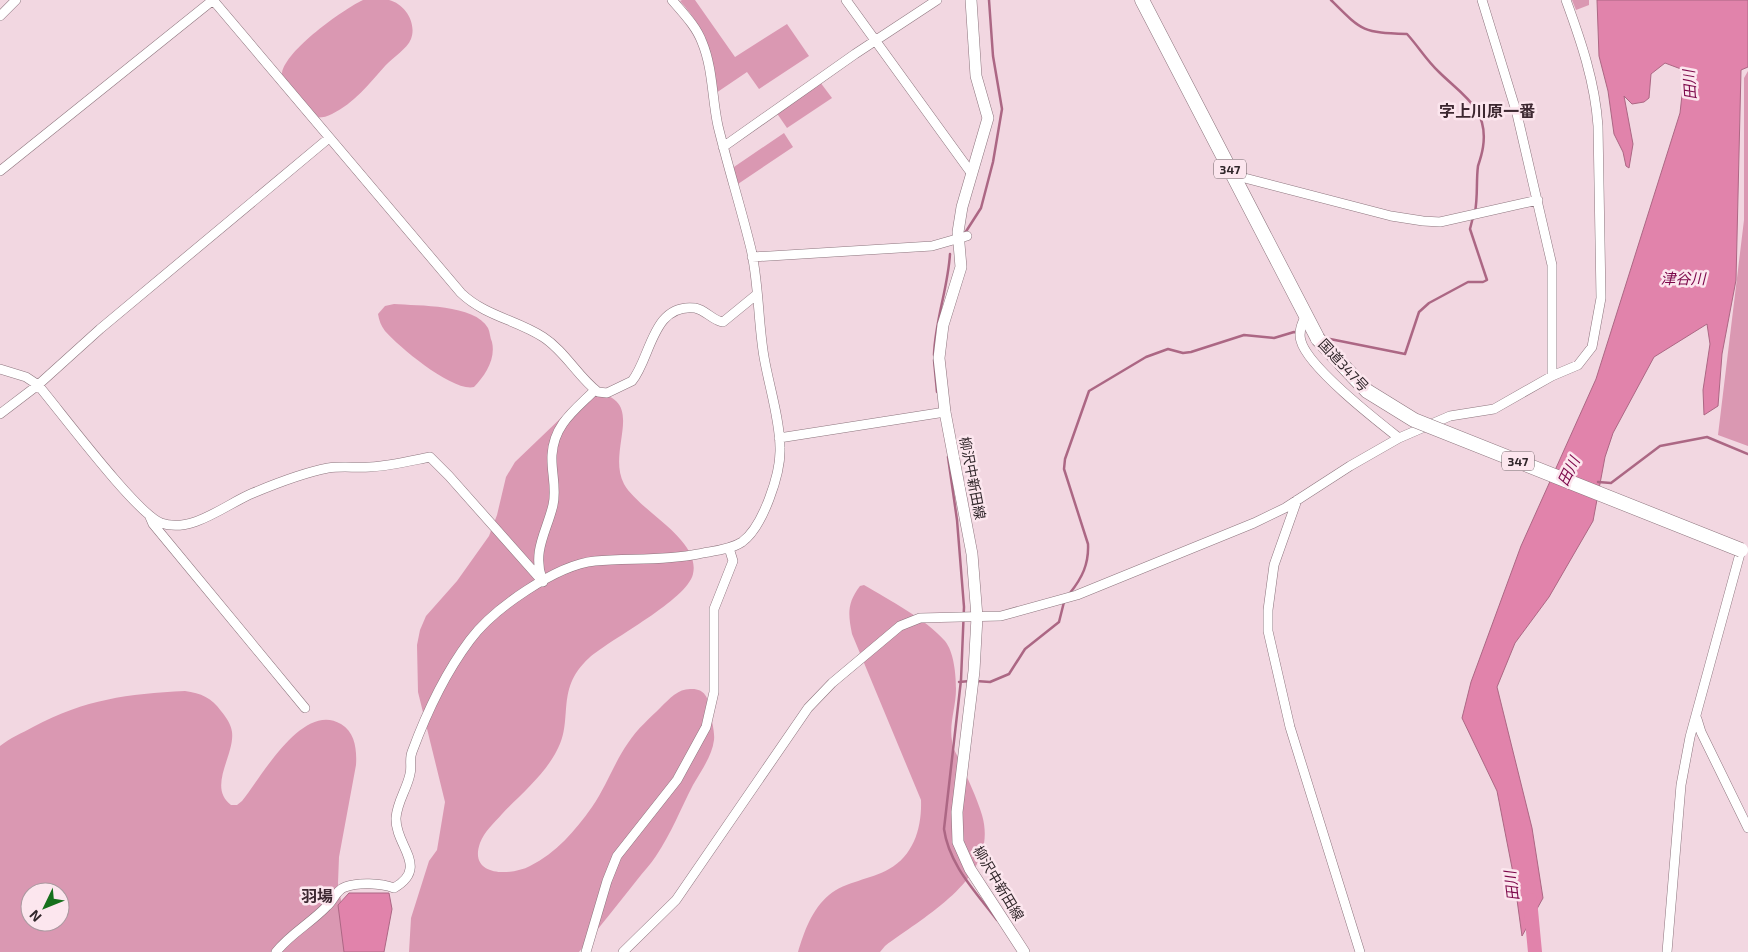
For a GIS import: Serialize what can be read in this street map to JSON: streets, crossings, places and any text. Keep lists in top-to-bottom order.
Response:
{
  "streets": {
    "highway": ["347", "国道347号"],
    "main road": ["柳沢中新田線"]
  },
  "districts": ["字上川原一番", "羽場"],
  "water": ["田川", "津谷川"],
  "north": "bottom left"
}
